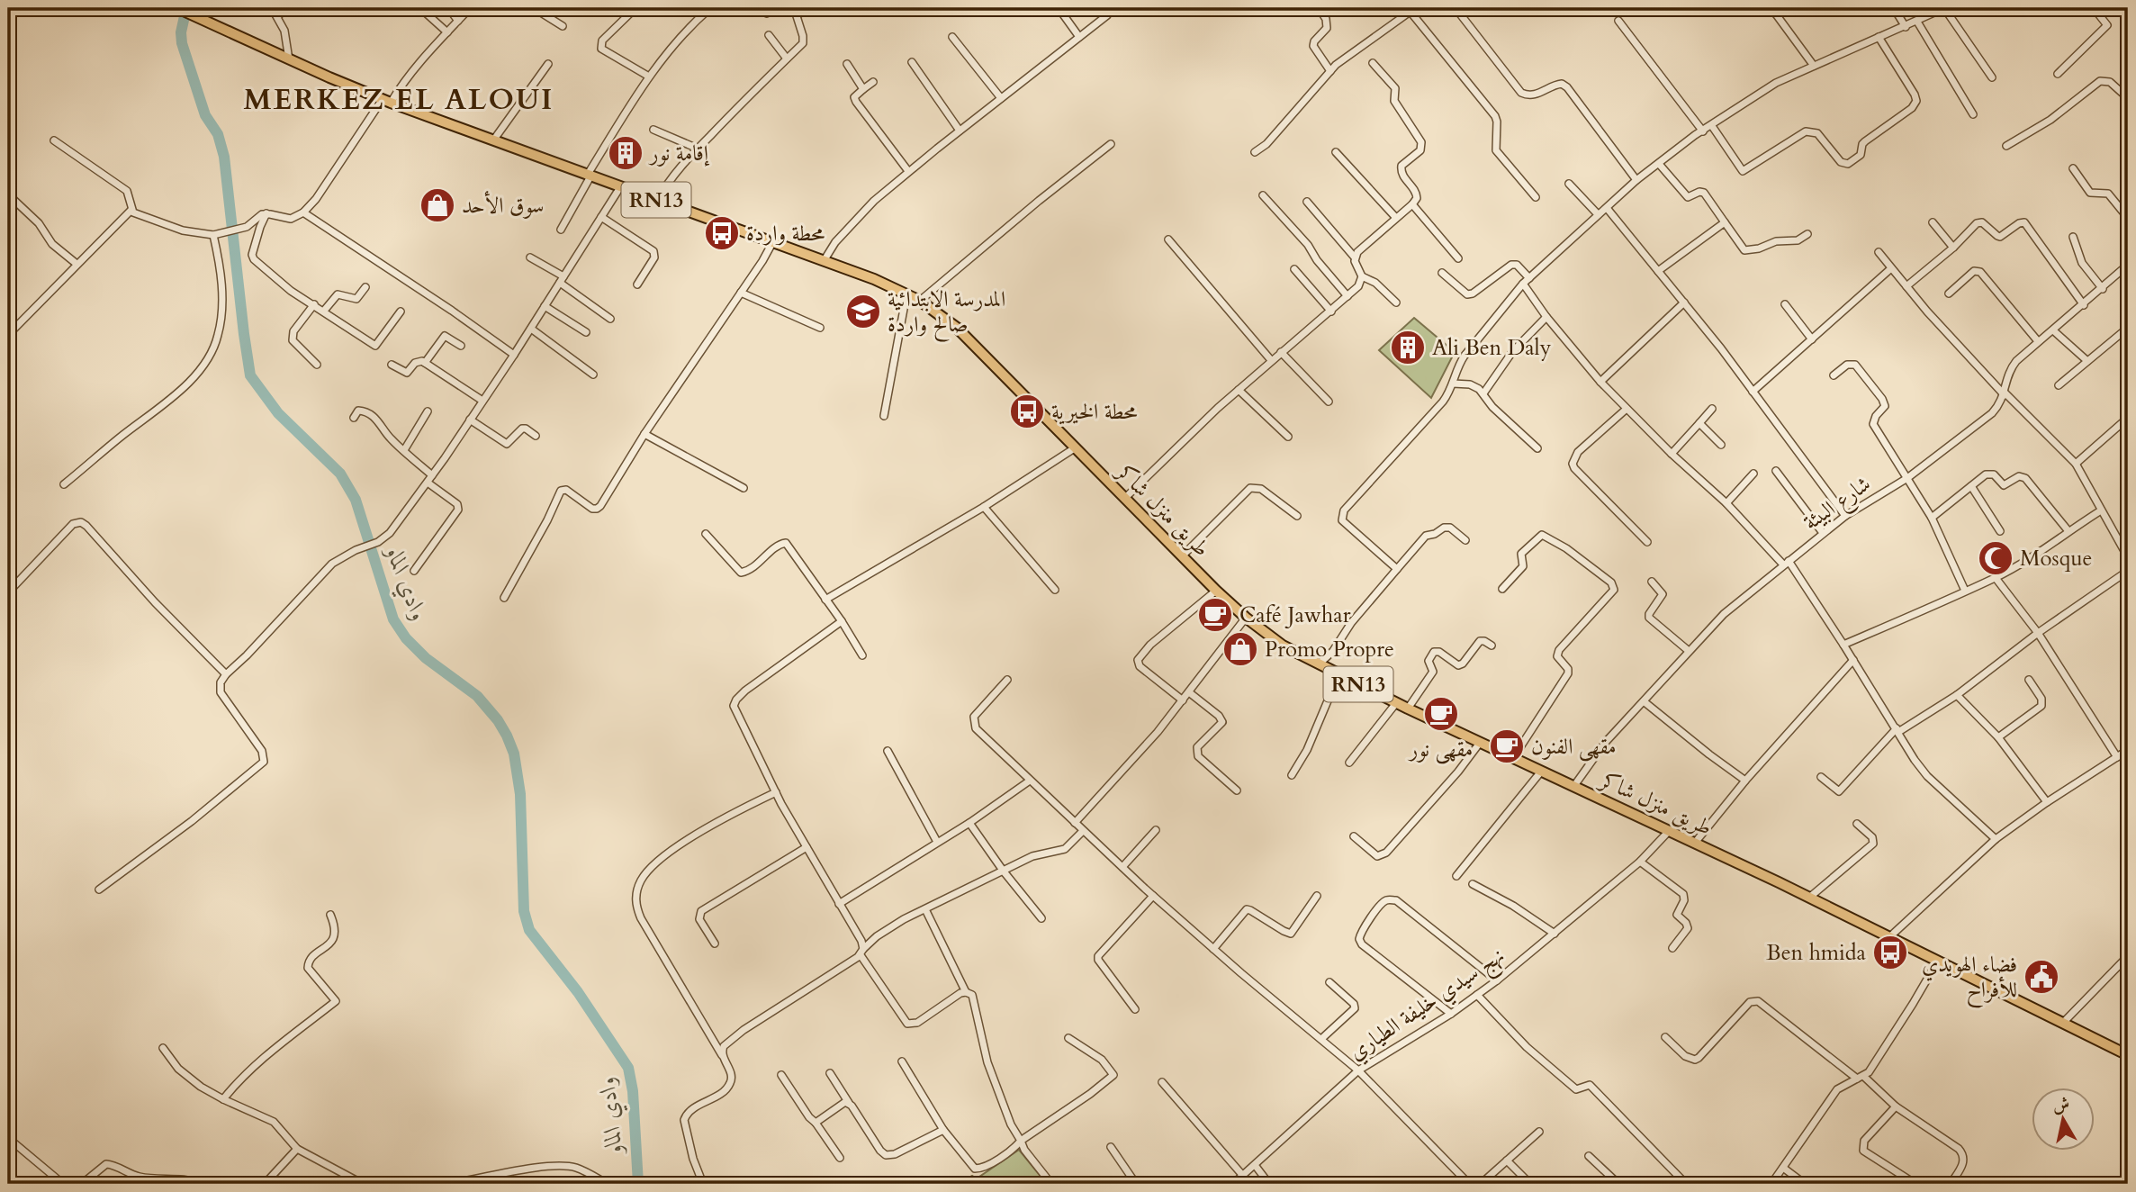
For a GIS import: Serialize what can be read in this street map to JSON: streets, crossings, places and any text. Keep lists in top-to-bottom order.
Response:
{
  "streets": {
    "main road": ["RN13", "طريق منزل شاكر"],
    "street": ["شارع البيئة", "نهج سيدي خليفة الطياري"]
  },
  "crossings": [
    ["شارع البيئة", "طريق منزل شاكر"],
    ["طريق منزل شاكر", "نهج سيدي خليفة الطياري"]
  ],
  "districts": ["MERKEZ EL ALOUI"],
  "water": ["وادي الماو"],
  "places": {
    "building": ["إقامة نور", "Ali Ben Daly"],
    "shop": ["سوق الأحد", "Promo Propre"],
    "bus stop": ["محطة واردة", "محطة الخيرية", "Ben hmida"],
    "school or university": ["المدرسة الابتدائية صالح واردة"],
    "mosque": ["Mosque"],
    "cafe": ["Café Jawhar", "مقهى نور", "مقهى الفنون"],
    "public building": ["فضاء الهويدي للأفراح"]
  },
  "north": "top"
}
